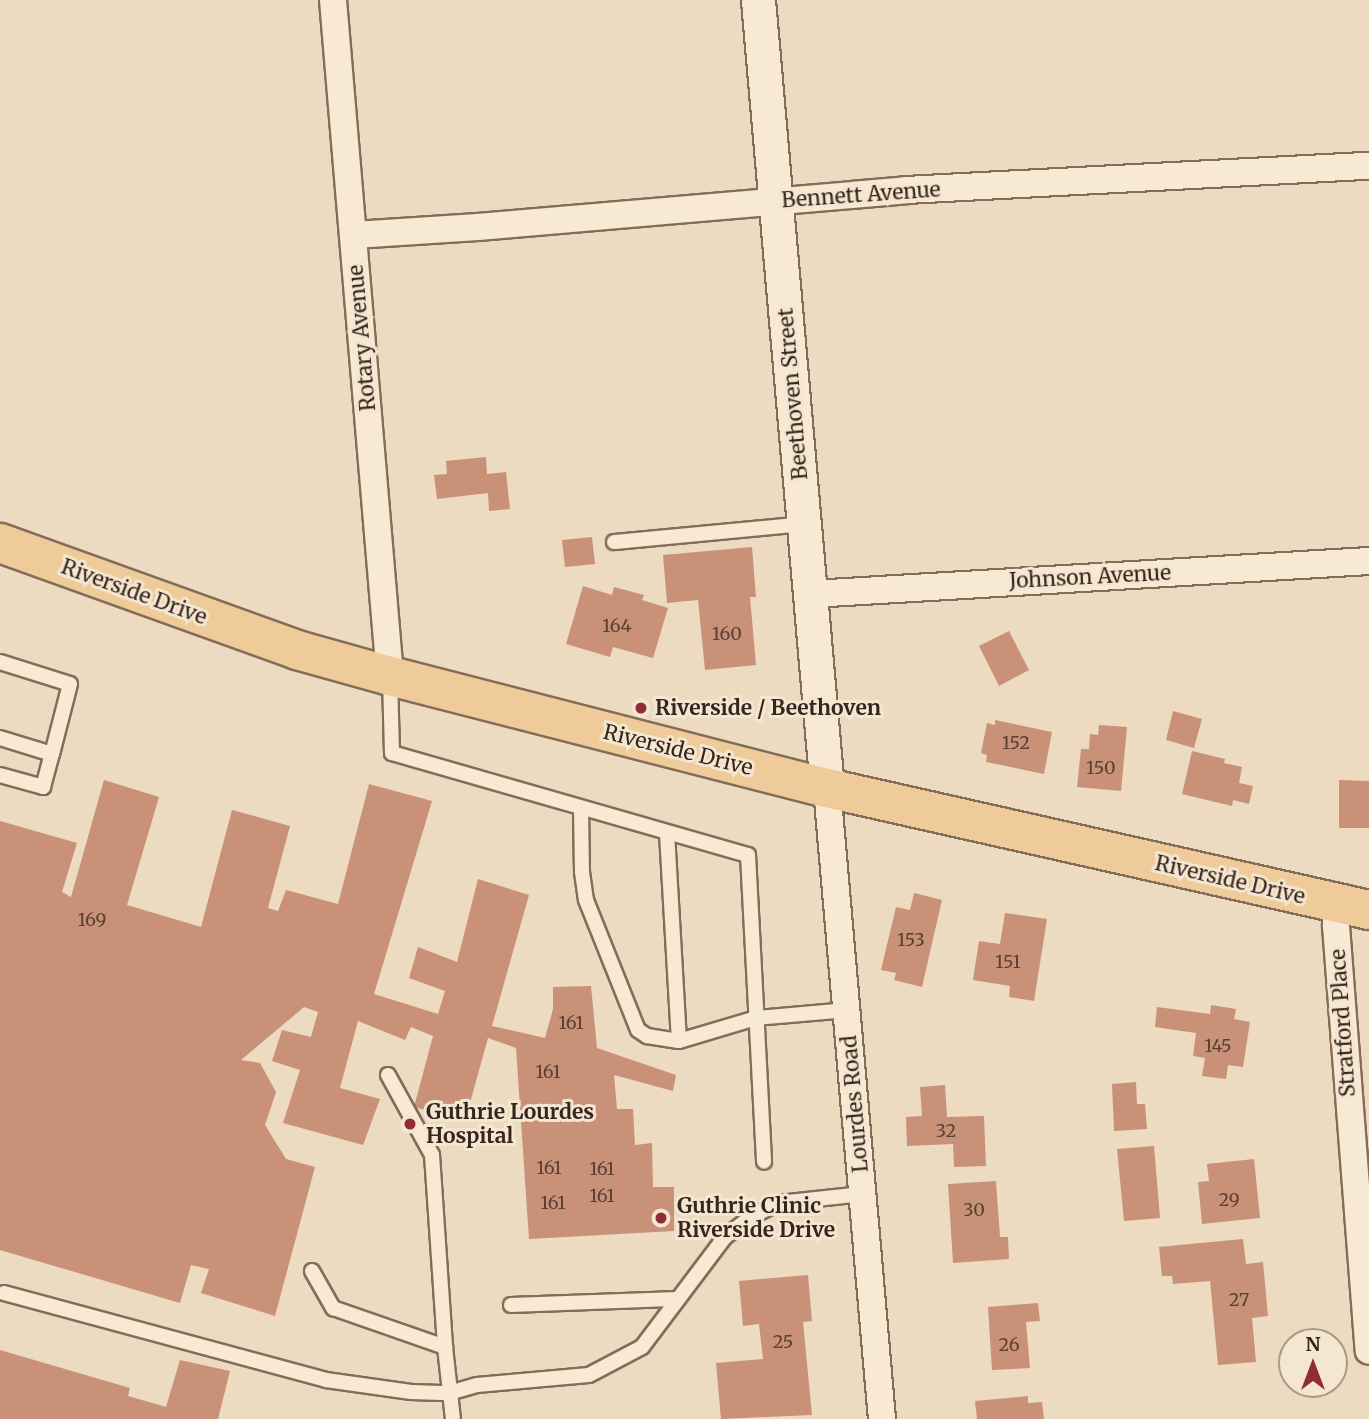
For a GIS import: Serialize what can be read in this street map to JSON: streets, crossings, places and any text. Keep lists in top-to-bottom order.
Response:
{
  "streets": {
    "main road": ["Riverside Drive"],
    "street": [
      "Bennett Avenue",
      "Rotary Avenue",
      "Beethoven Street",
      "Johnson Avenue",
      "Stratford Place",
      "Lourdes Road"
    ]
  },
  "crossings": [
    ["Bennett Avenue", "Rotary Avenue"],
    ["Bennett Avenue", "Beethoven Street"],
    ["Rotary Avenue", "Riverside Drive"],
    ["Beethoven Street", "Johnson Avenue"],
    ["Beethoven Street", "Riverside Drive"],
    ["Beethoven Street", "Lourdes Road"],
    ["Riverside Drive", "Stratford Place"],
    ["Riverside Drive", "Lourdes Road"]
  ],
  "places": ["Riverside / Beethoven", "Guthrie Lourdes Hospital", "Guthrie Clinic Riverside Drive"],
  "house_numbers": [
    "164",
    "160",
    "152",
    "150",
    "169",
    "153",
    "151",
    "161",
    "145",
    "161",
    "32",
    "161",
    "161",
    "161",
    "29",
    "161",
    "30",
    "27",
    "25",
    "26"
  ],
  "north": "top"
}
